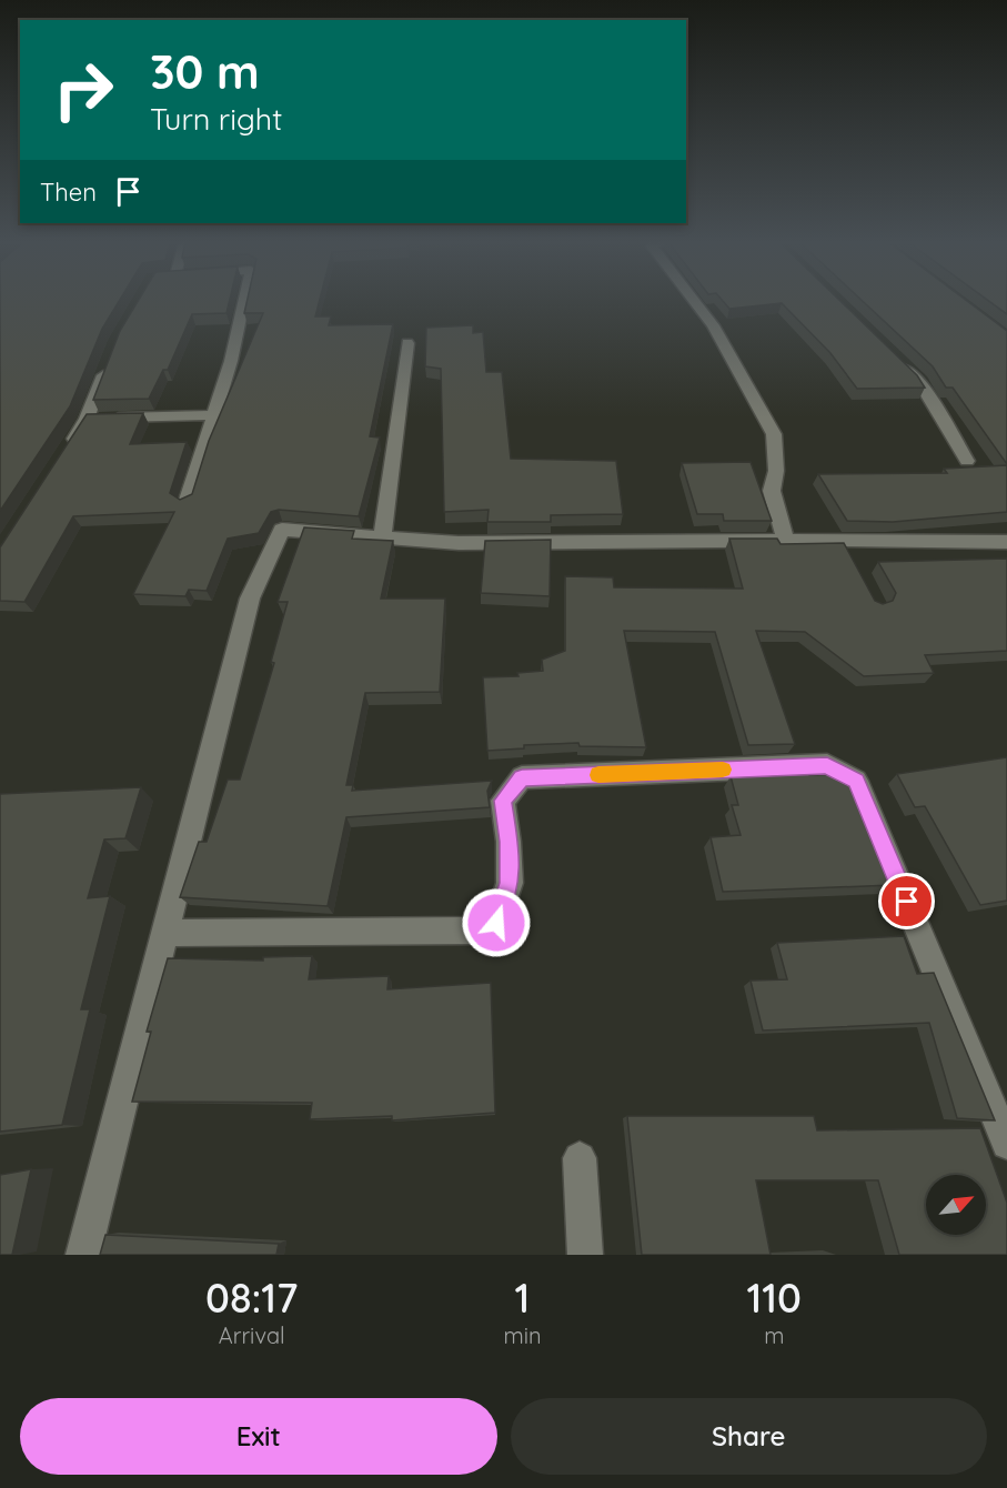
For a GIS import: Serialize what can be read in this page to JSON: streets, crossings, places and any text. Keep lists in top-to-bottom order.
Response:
{
  "north": "top right",
  "page": {
    "turn": ["30 m", "Turn right"],
    "then": "Then",
    "eta": [
      "08:17",
      "Arrival",
      "1",
      "min",
      "110",
      "m"
    ],
    "buttons": ["Exit", "Share"]
  }
}
